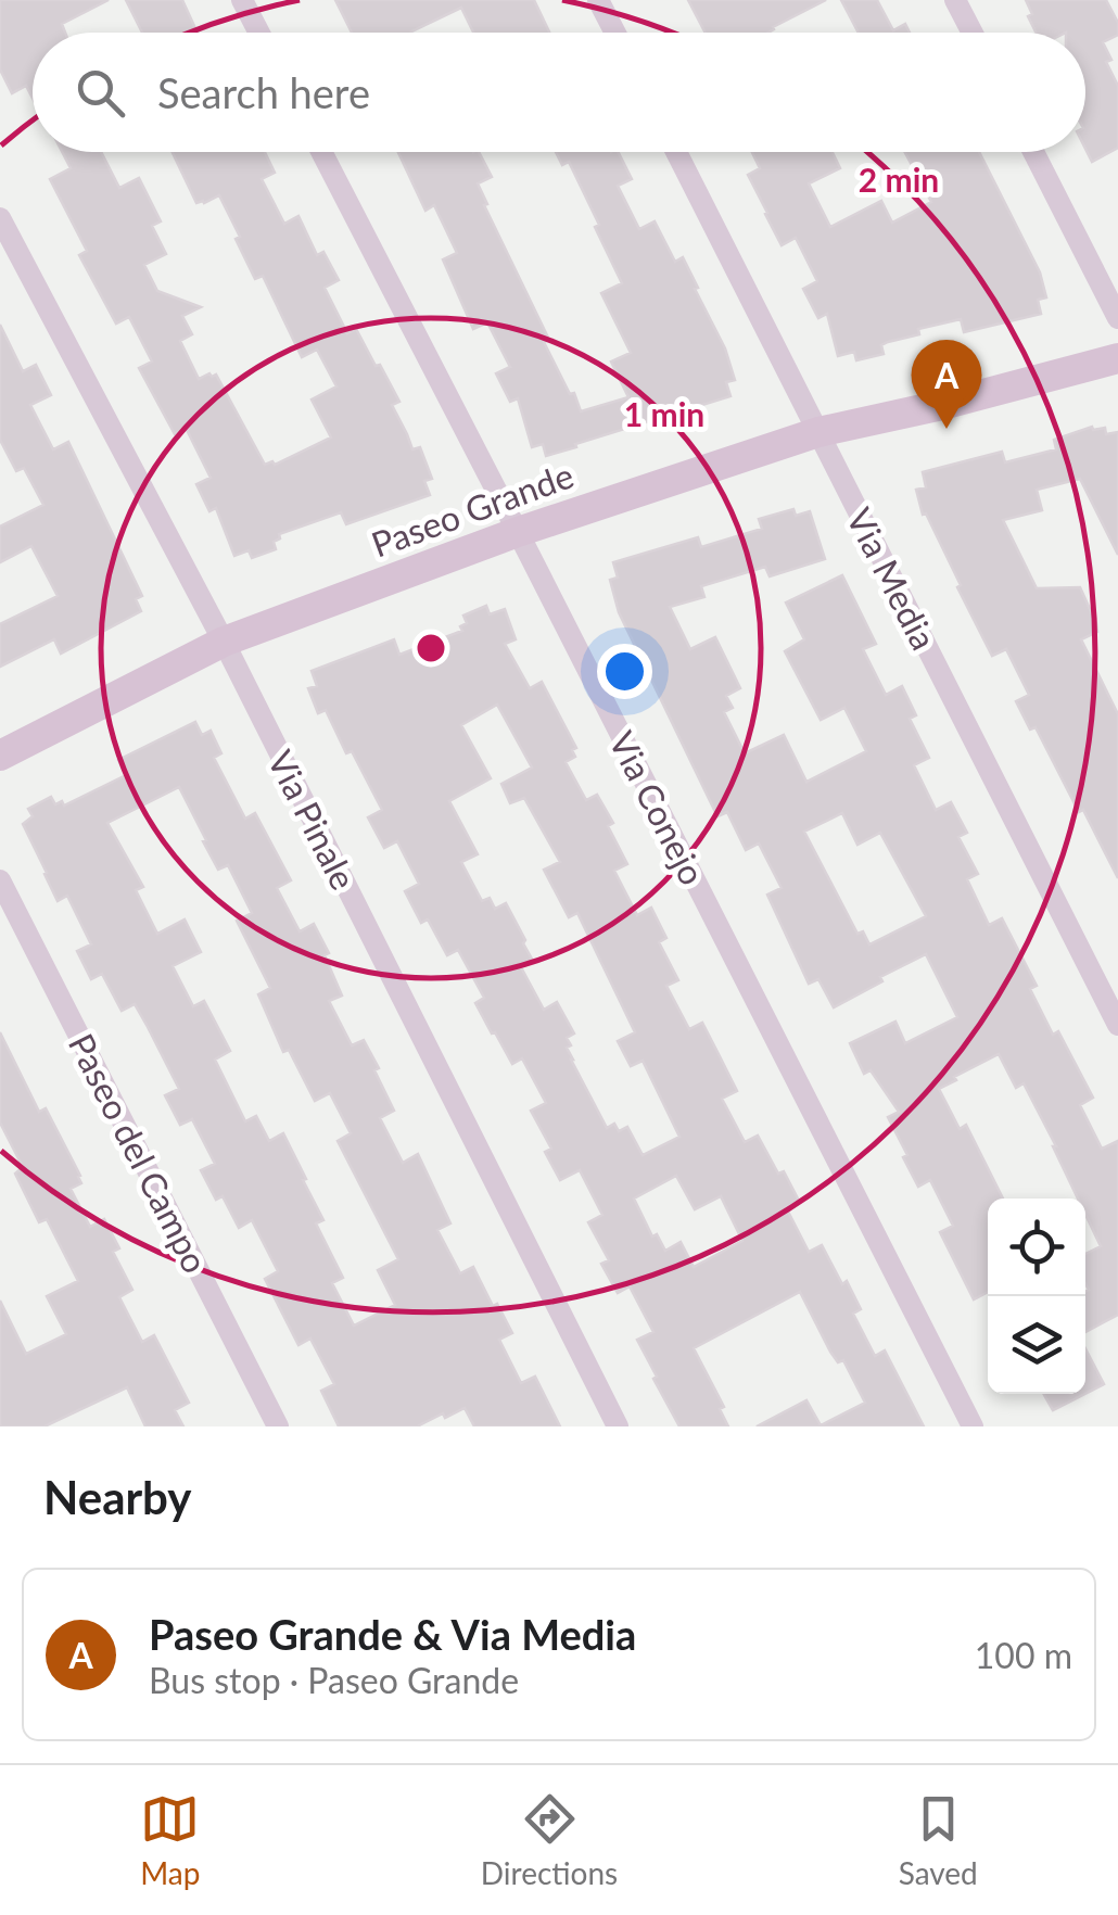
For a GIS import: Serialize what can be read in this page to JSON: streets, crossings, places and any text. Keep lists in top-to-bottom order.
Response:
{
  "streets": {
    "street": [
      "Paseo Grande",
      "Via Media",
      "Via Conejo",
      "Via Pinale",
      "Paseo del Campo"
    ]
  },
  "crossings": [
    ["Paseo Grande", "Via Media"],
    ["Paseo Grande", "Via Conejo"],
    ["Paseo Grande", "Via Pinale"]
  ],
  "page": {
    "search": "Search here",
    "pins": "A",
    "heading": "Nearby",
    "list": [
      {
        "mark": "A",
        "name": "Paseo Grande & Via Media",
        "note": "Bus stop · Paseo Grande",
        "value": "100 m"
      }
    ],
    "nav": ["Map", "Directions", "Saved"]
  },
  "rings": ["2 min", "1 min"]
}
